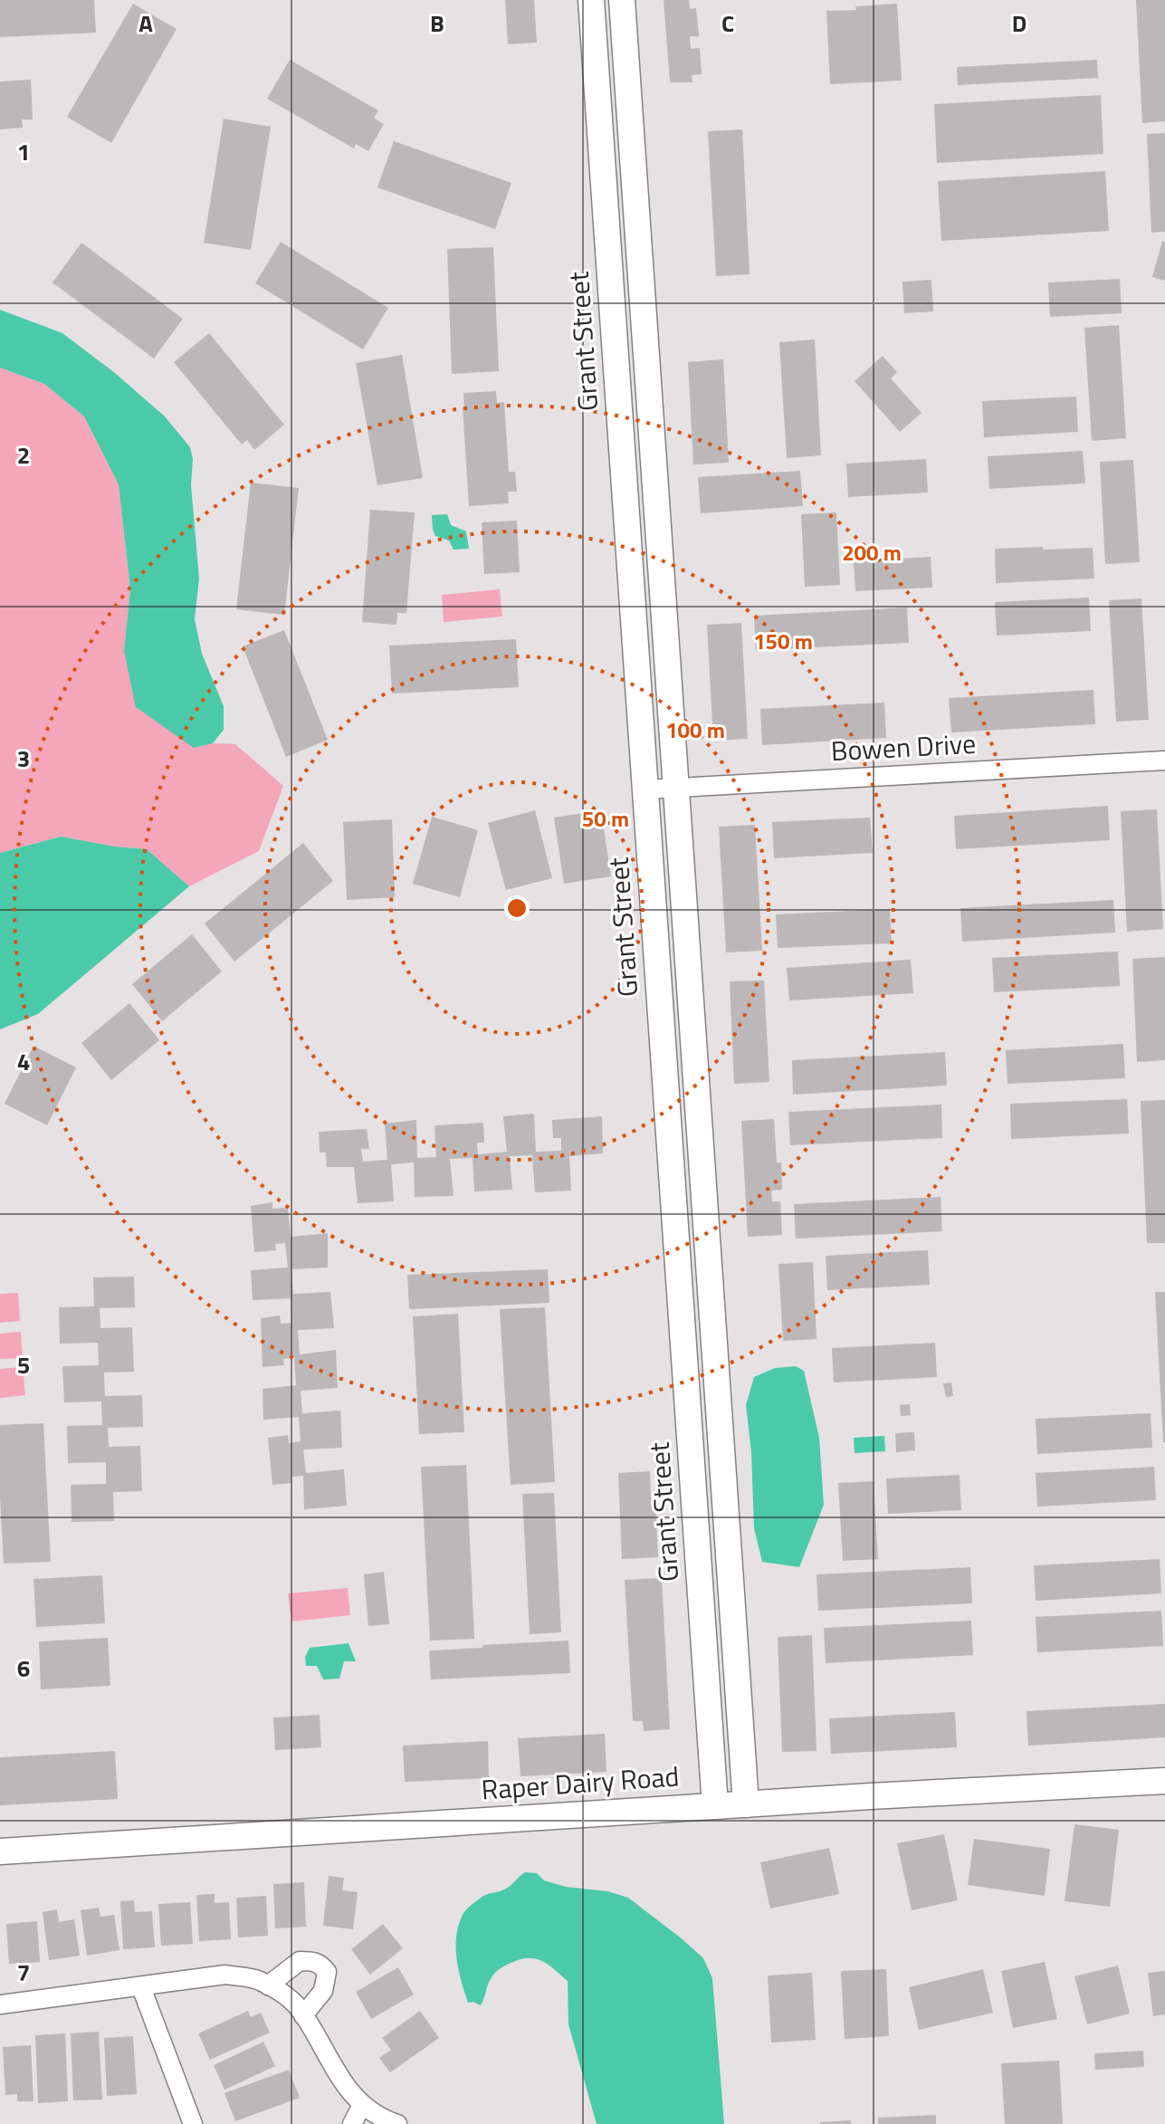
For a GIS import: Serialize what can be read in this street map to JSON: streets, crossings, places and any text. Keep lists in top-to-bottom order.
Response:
{
  "streets": {
    "street": ["Grant Street", "Bowen Drive", "Raper Dairy Road"]
  },
  "crossings": [
    ["Grant Street", "Bowen Drive"],
    ["Grant Street", "Raper Dairy Road"]
  ],
  "grid": {
    "columns": [
      "A",
      "B",
      "C",
      "D"
    ],
    "rows": [
      "1",
      "2",
      "3",
      "4",
      "5",
      "6",
      "7"
    ]
  },
  "rings": [
    "200 m",
    "150 m",
    "100 m",
    "50 m"
  ]
}
